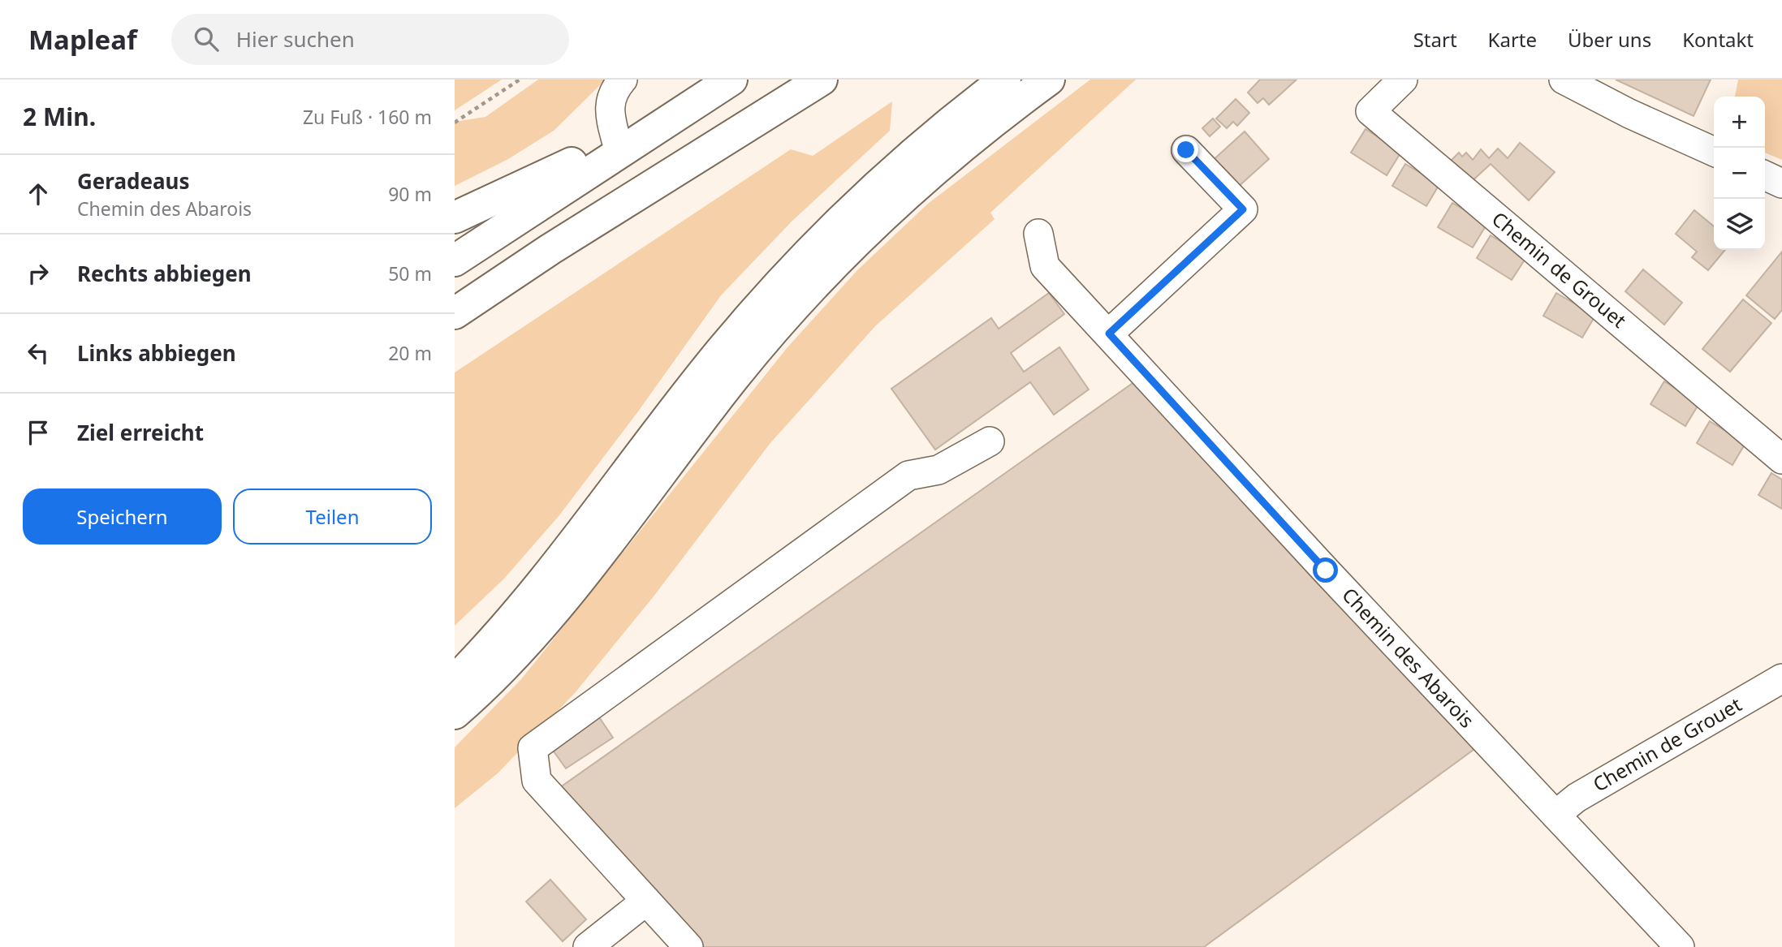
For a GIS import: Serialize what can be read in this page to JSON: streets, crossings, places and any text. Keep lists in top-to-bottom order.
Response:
{
  "streets": {
    "street": ["Chemin de Grouet", "Chemin des Abarois"]
  },
  "crossings": [
    ["Chemin de Grouet", "Chemin des Abarois"]
  ],
  "page": {
    "header": "Mapleaf",
    "search": "Hier suchen",
    "nav": [
      "Start",
      "Karte",
      "Über uns",
      "Kontakt"
    ],
    "heading": ["2 Min.", "Zu Fuß · 160 m"],
    "map_buttons": ["+", "−"],
    "list": [
      ["Geradeaus", "Chemin des Abarois", "90 m"],
      ["Rechts abbiegen", "50 m"],
      ["Links abbiegen", "20 m"],
      "Ziel erreicht"
    ],
    "buttons": ["Speichern", "Teilen"]
  }
}
